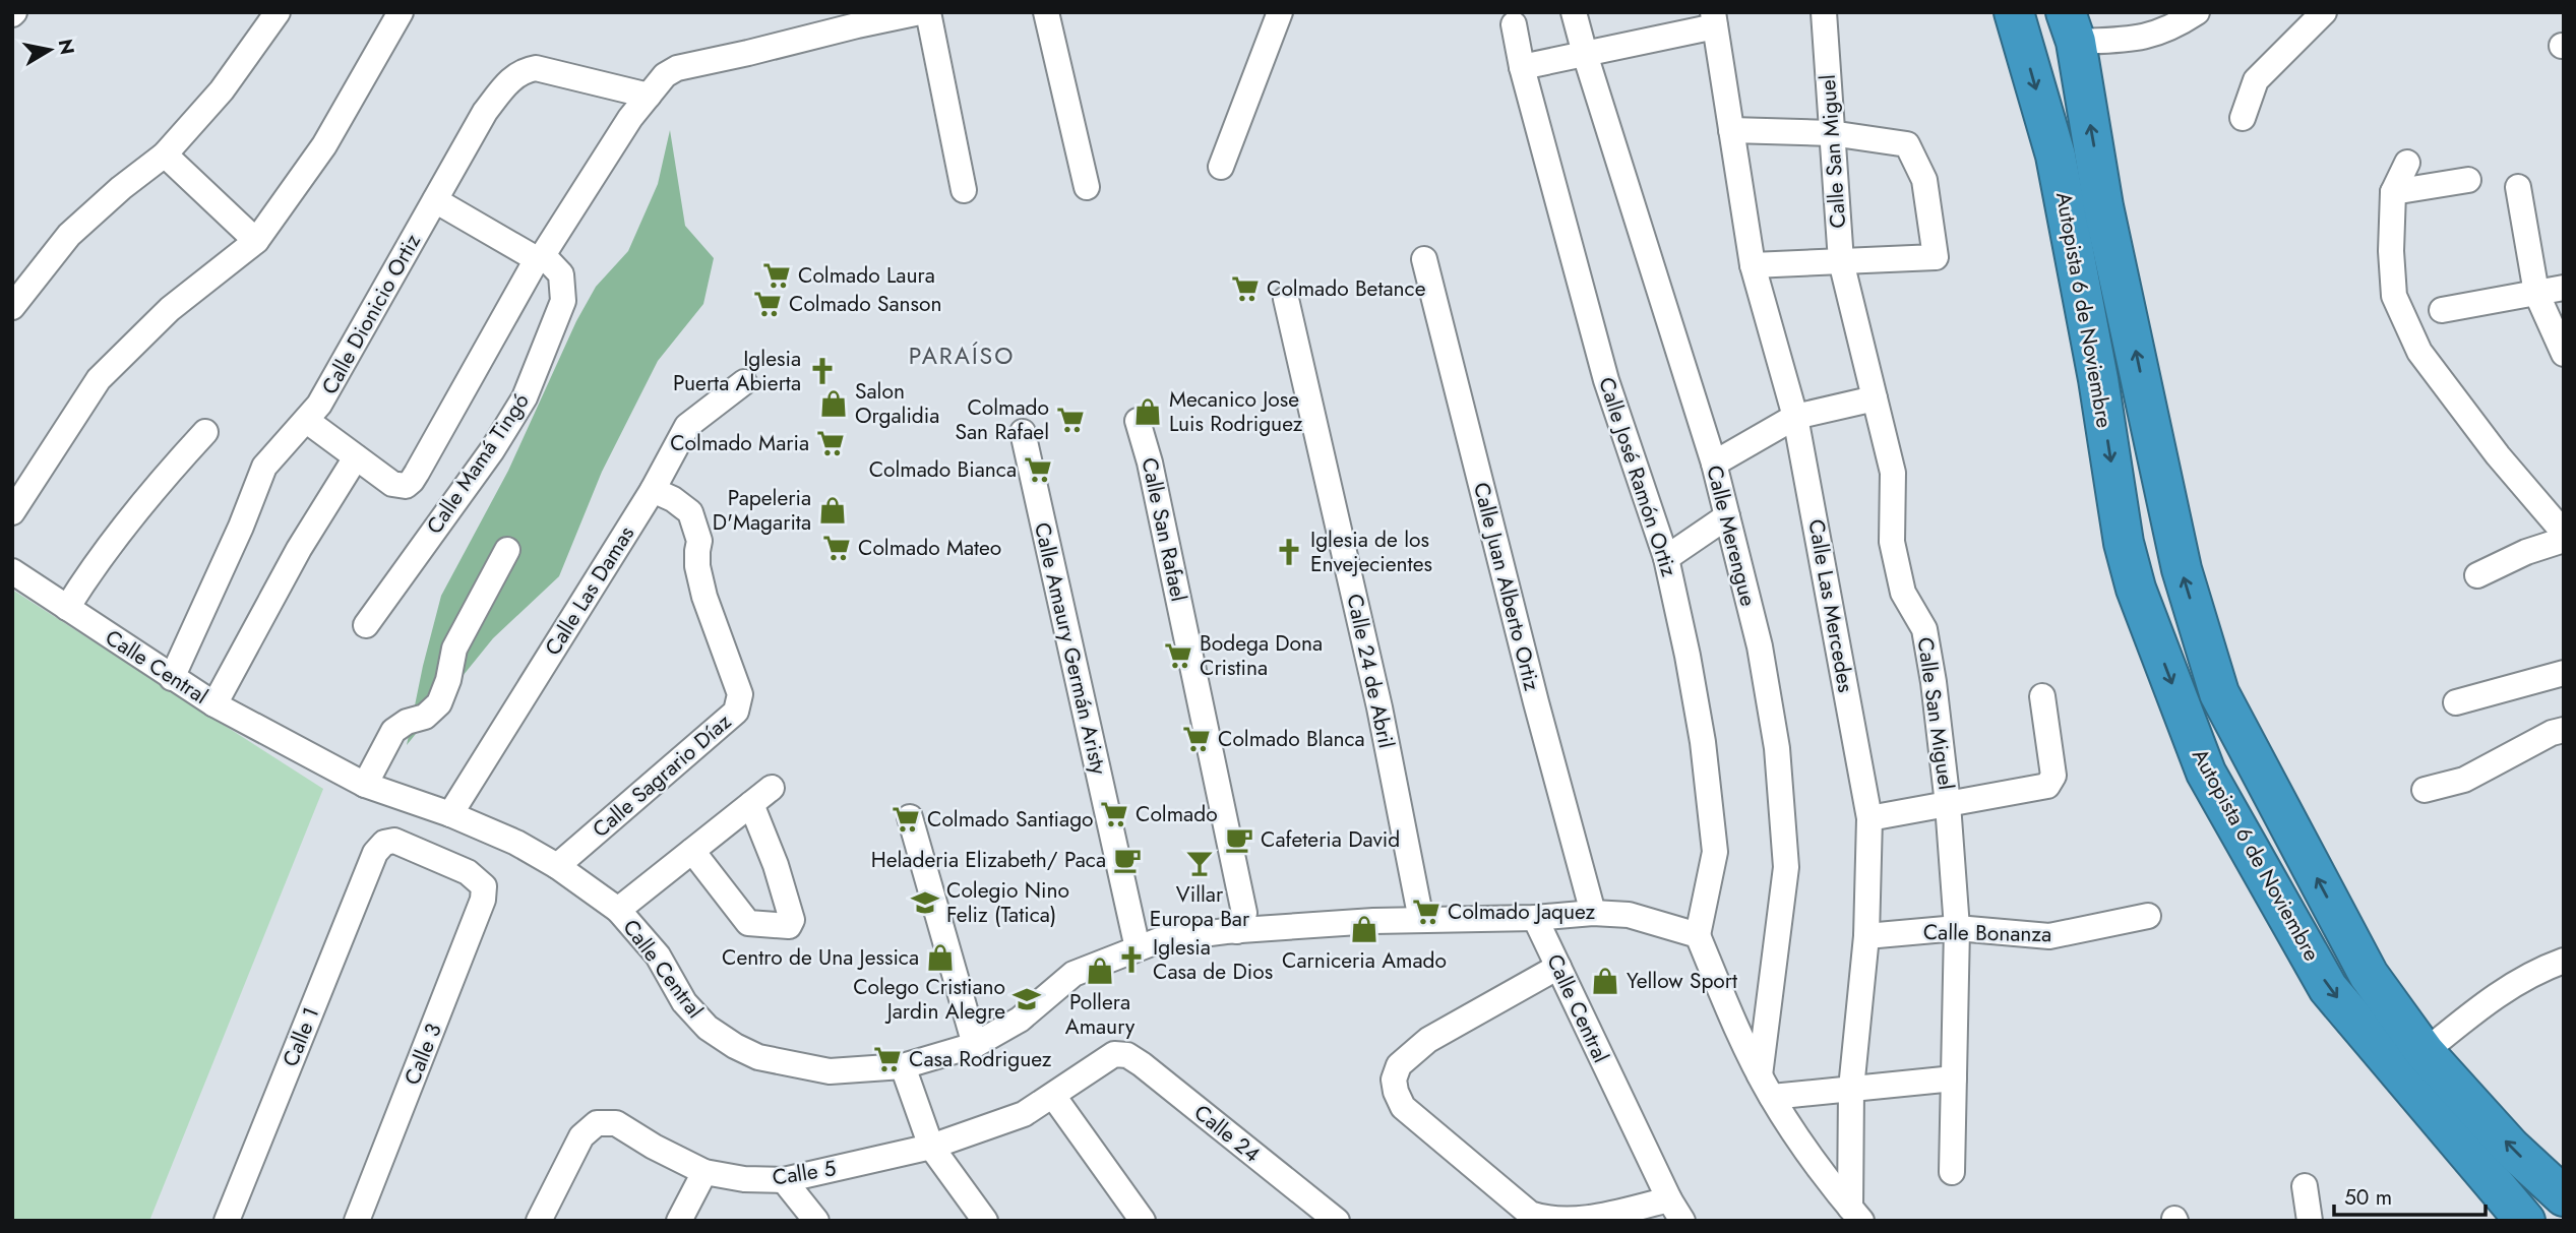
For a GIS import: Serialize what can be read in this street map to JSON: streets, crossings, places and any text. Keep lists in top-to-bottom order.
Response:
{
  "streets": {
    "highway": ["Autopista 6 de Noviembre"],
    "street": [
      "Calle San Miguel",
      "Calle Dionicio Ortiz",
      "Calle Mamá Tingó",
      "Calle José Ramón Ortiz",
      "Calle San Rafael",
      "Calle Merengue",
      "Calle Juan Alberto Ortiz",
      "Calle Las Damas",
      "Calle Las Mercedes",
      "Calle Amaury Germán Aristy",
      "Calle Central",
      "Calle 24 de Abril",
      "Calle Sagrario Díaz",
      "Calle Bonanza",
      "Calle 1",
      "Calle 3",
      "Calle 24",
      "Calle 5"
    ]
  },
  "crossings": [
    ["Calle San Miguel", "Calle Bonanza"],
    ["Calle Dionicio Ortiz", "Calle Mamá Tingó"],
    ["Calle Dionicio Ortiz", "Calle Central"],
    ["Calle San Rafael", "Calle Central"],
    ["Calle Las Damas", "Calle Central"],
    ["Calle Las Damas", "Calle Sagrario Díaz"],
    ["Calle Las Mercedes", "Calle Bonanza"],
    ["Calle Amaury Germán Aristy", "Calle Central"],
    ["Calle Central", "Calle 24 de Abril"],
    ["Calle Central", "Calle Sagrario Díaz"],
    ["Calle 1", "Calle 3"],
    ["Calle 24", "Calle 5"]
  ],
  "districts": ["PARAÍSO"],
  "places": {
    "supermarket": [
      "Colmado Laura",
      "Colmado Betance",
      "Colmado Sanson",
      "Colmado San Rafael",
      "Colmado Maria",
      "Colmado Bianca",
      "Colmado Mateo",
      "Bodega Dona Cristina",
      "Colmado Blanca",
      "Colmado",
      "Colmado Santiago",
      "Colmado Jaquez",
      "Casa Rodriguez"
    ],
    "church": ["Iglesia Puerta Abierta", "Iglesia de los Envejecientes", "Iglesia Casa de Dios"],
    "shop": [
      "Salon Orgalidia",
      "Mecanico Jose Luis Rodriguez",
      "Papeleria D'Magarita",
      "Carniceria Amado",
      "Centro de Una Jessica",
      "Pollera Amaury",
      "Yellow Sport"
    ],
    "cafe": ["Cafeteria David", "Heladeria Elizabeth/ Paca"],
    "bar": ["Villar Europa Bar"],
    "school or university": ["Colegio Nino Feliz (Tatica)", "Colego Cristiano Jardin Alegre"]
  },
  "scale_bar": "50 m",
  "north": "right"
}
